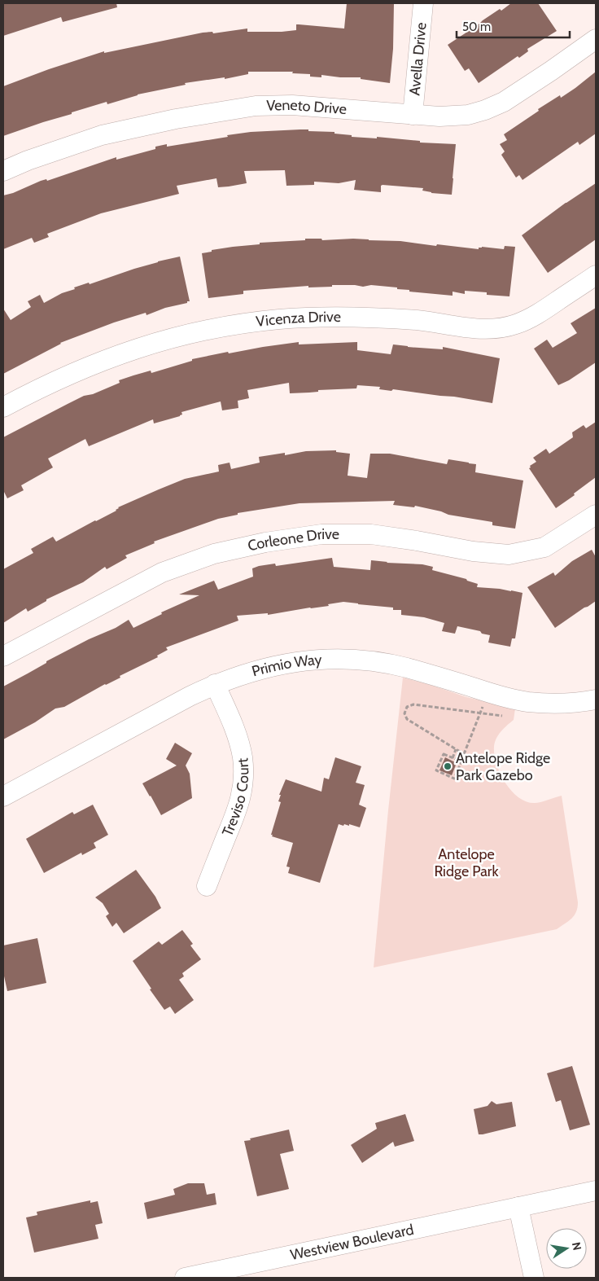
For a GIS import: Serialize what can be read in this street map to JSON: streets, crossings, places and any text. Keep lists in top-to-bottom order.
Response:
{
  "streets": {
    "street": [
      "Avella Drive",
      "Veneto Drive",
      "Vicenza Drive",
      "Corleone Drive",
      "Primio Way",
      "Treviso Court",
      "Westview Boulevard"
    ]
  },
  "crossings": [
    ["Avella Drive", "Veneto Drive"],
    ["Primio Way", "Treviso Court"]
  ],
  "parks": ["Antelope Ridge Park"],
  "places": ["Antelope Ridge Park Gazebo"],
  "scale_bar": "50 m",
  "north": "right"
}
